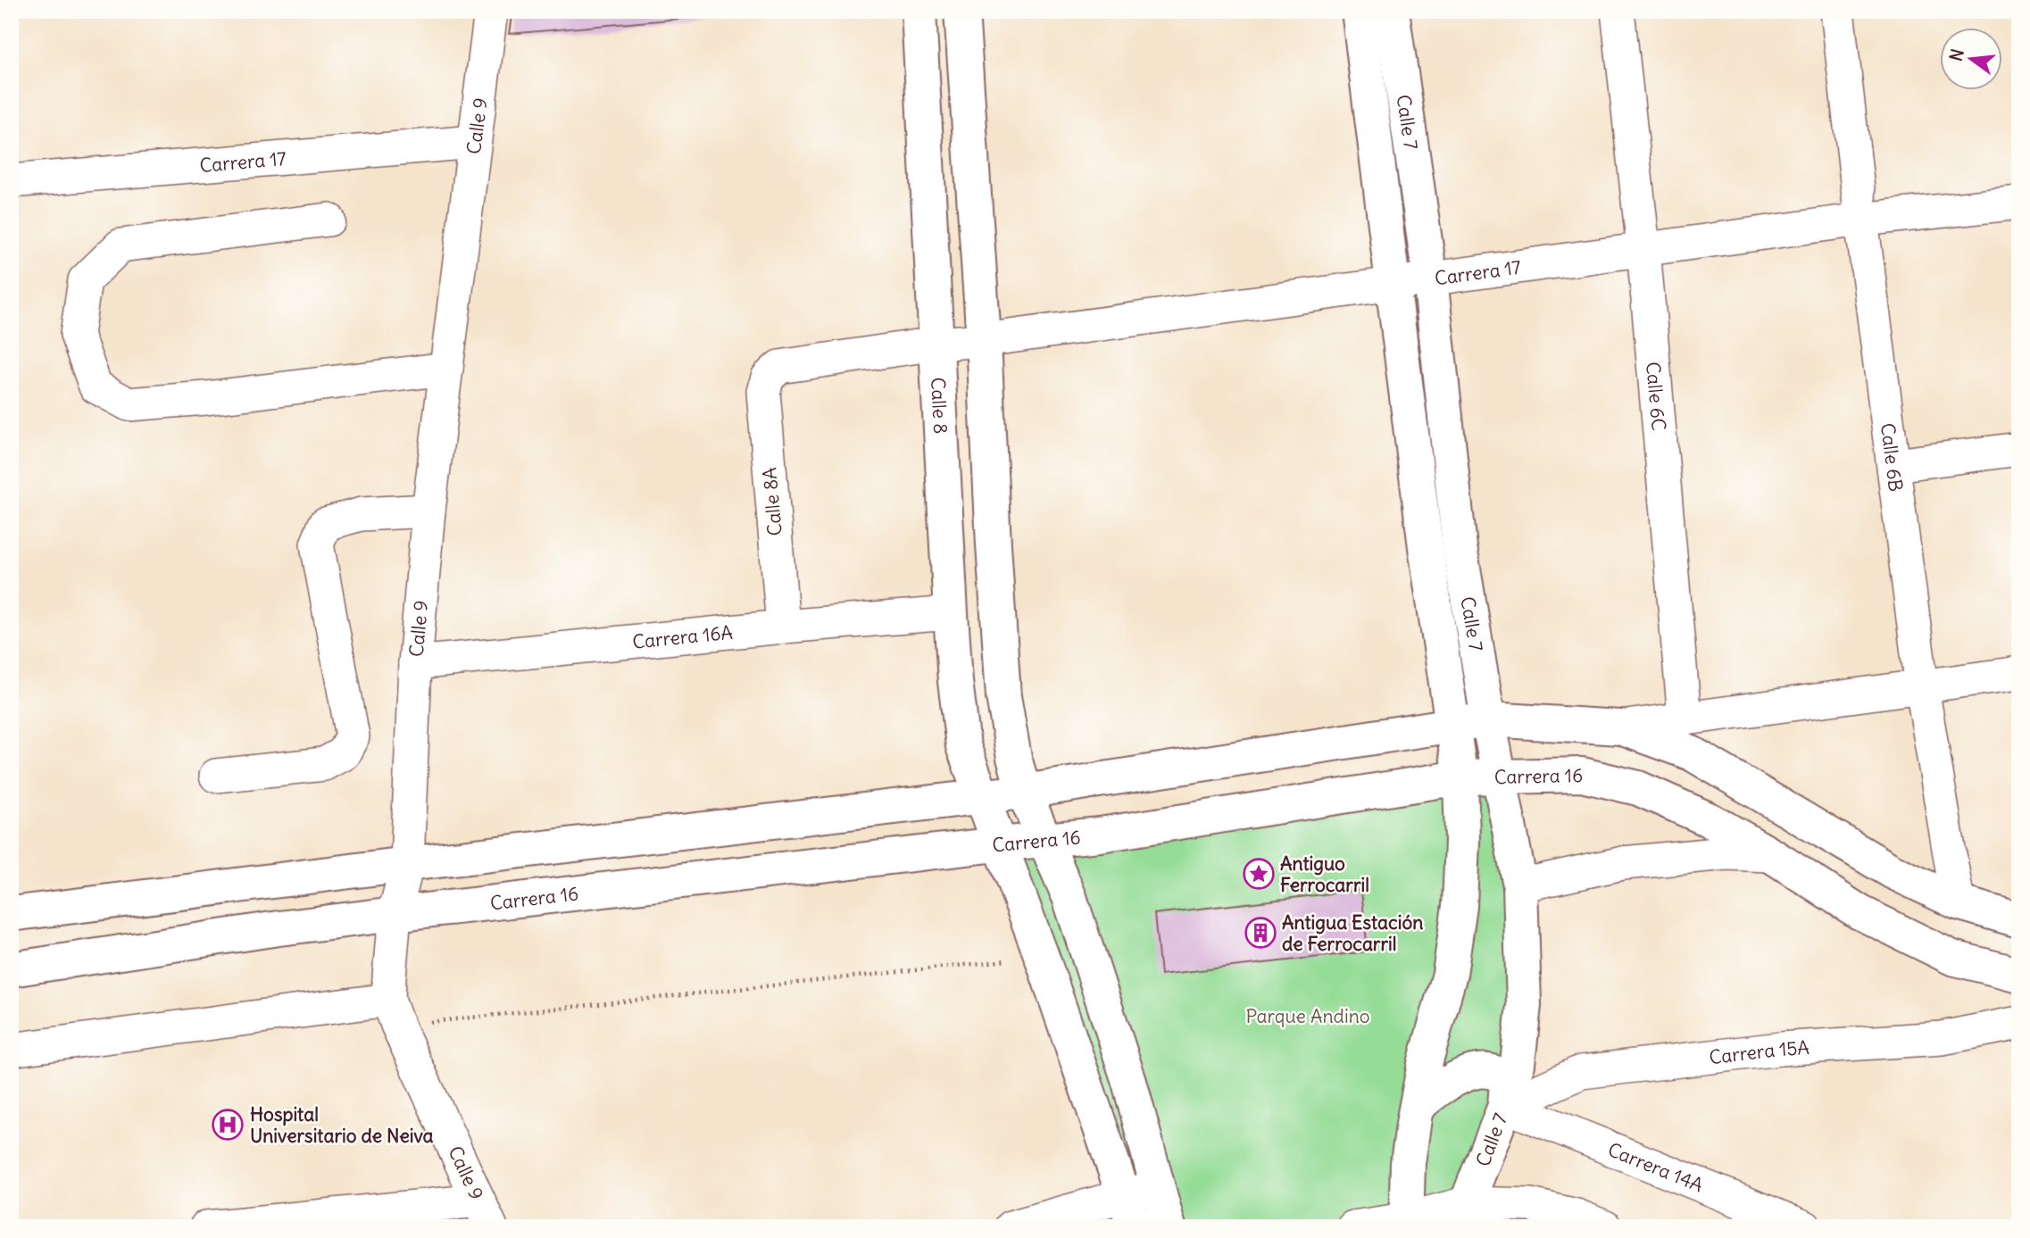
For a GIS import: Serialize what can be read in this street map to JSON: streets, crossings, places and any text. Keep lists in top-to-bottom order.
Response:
{
  "streets": {
    "main road": ["Calle 7", "Calle 8", "Carrera 16"],
    "street": [
      "Calle 9",
      "Carrera 17",
      "Calle 6C",
      "Calle 6B",
      "Calle 8A",
      "Carrera 16A",
      "Carrera 15A",
      "Carrera 14A"
    ]
  },
  "crossings": [
    ["Calle 7", "Carrera 17"],
    ["Calle 7", "Carrera 16"],
    ["Calle 7", "Carrera 15A"],
    ["Calle 7", "Carrera 14A"],
    ["Calle 9", "Carrera 17"],
    ["Calle 9", "Carrera 16A"],
    ["Calle 9", "Carrera 16"],
    ["Carrera 17", "Calle 6C"],
    ["Carrera 17", "Calle 8"],
    ["Carrera 17", "Calle 6B"],
    ["Carrera 17", "Calle 8A"],
    ["Calle 8", "Carrera 16A"],
    ["Calle 8", "Carrera 16"],
    ["Calle 8A", "Carrera 16A"],
    ["Carrera 15A", "Carrera 14A"]
  ],
  "parks": ["Parque Andino"],
  "places": {
    "place": ["Antiguo Ferrocarril"],
    "building": ["Antigua Estación de Ferrocarril"],
    "hospital": ["Hospital Universitario de Neiva"]
  },
  "north": "left"
}
